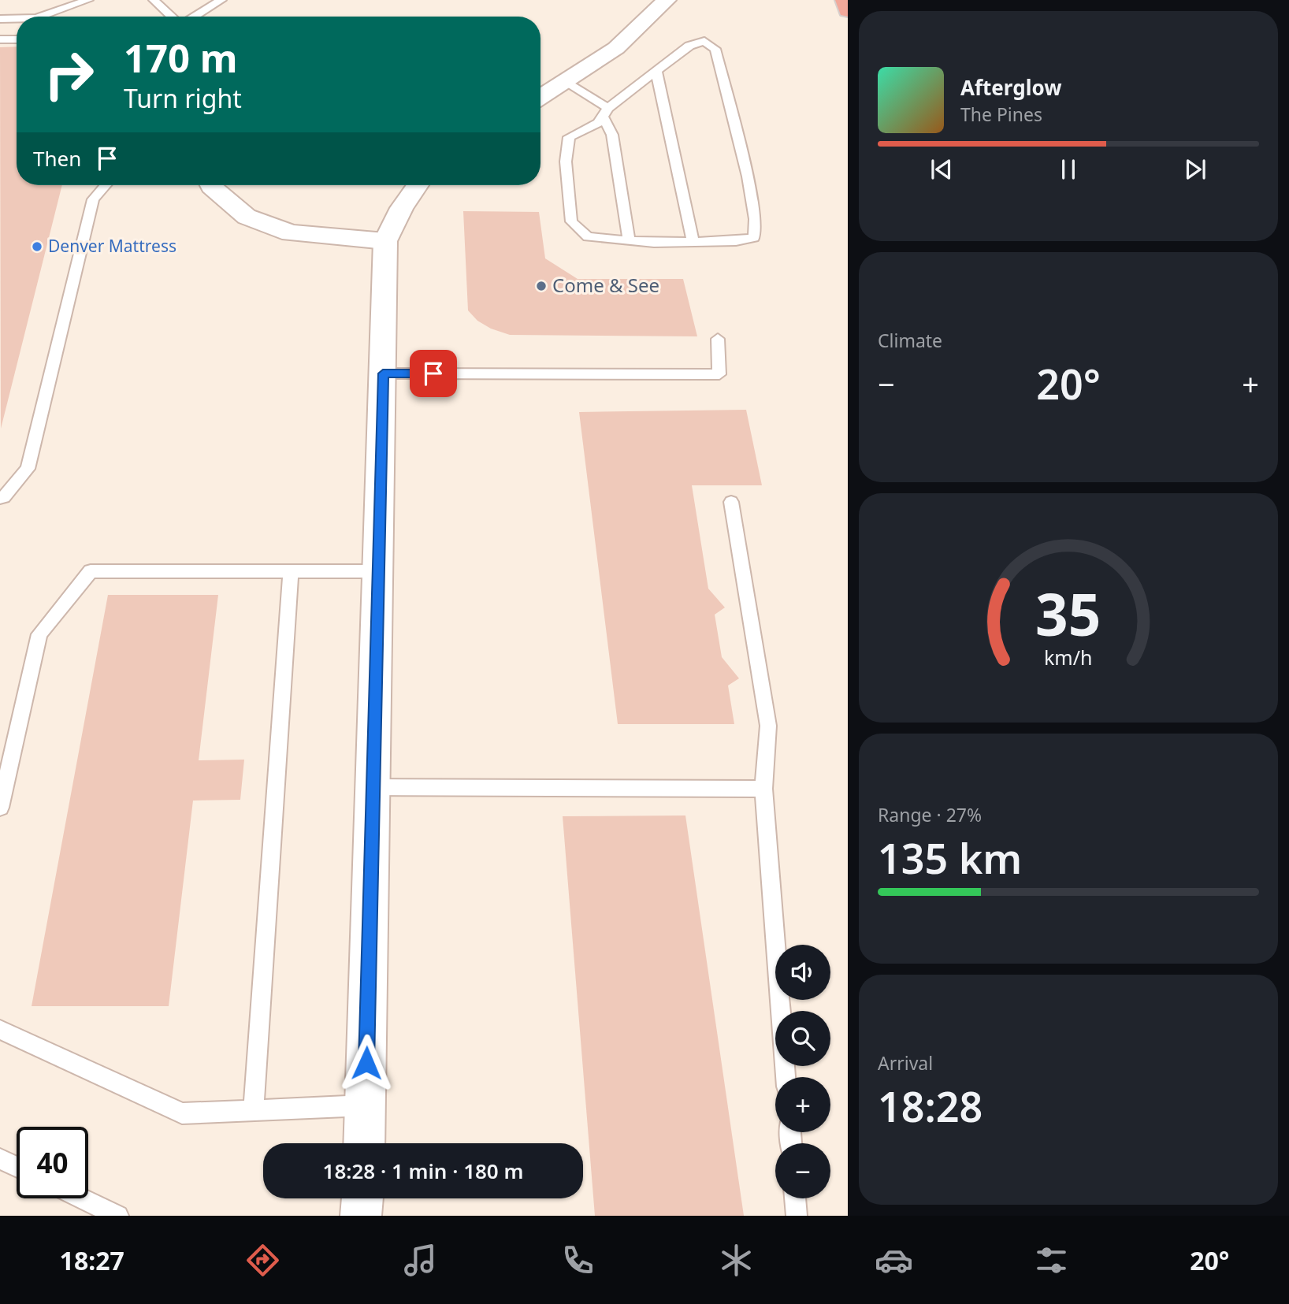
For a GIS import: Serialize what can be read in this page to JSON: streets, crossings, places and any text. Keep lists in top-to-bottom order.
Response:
{
  "places": ["Denver Mattress", "Come & See"],
  "page": {
    "turn": ["170 m", "Turn right"],
    "song": ["Afterglow", "The Pines"],
    "then": "Then",
    "tile": [
      "Climate",
      ["Range · 27%", "135 km"],
      ["Arrival", "18:28"]
    ],
    "heat": ["−", "20°", "+"],
    "map_buttons": ["+", "−"],
    "limit": "40",
    "trip": "18:28 · 1 min · 180 m",
    "tabs": ["18:27", "20°"],
    "gauge": ["35", "km/h"]
  }
}
